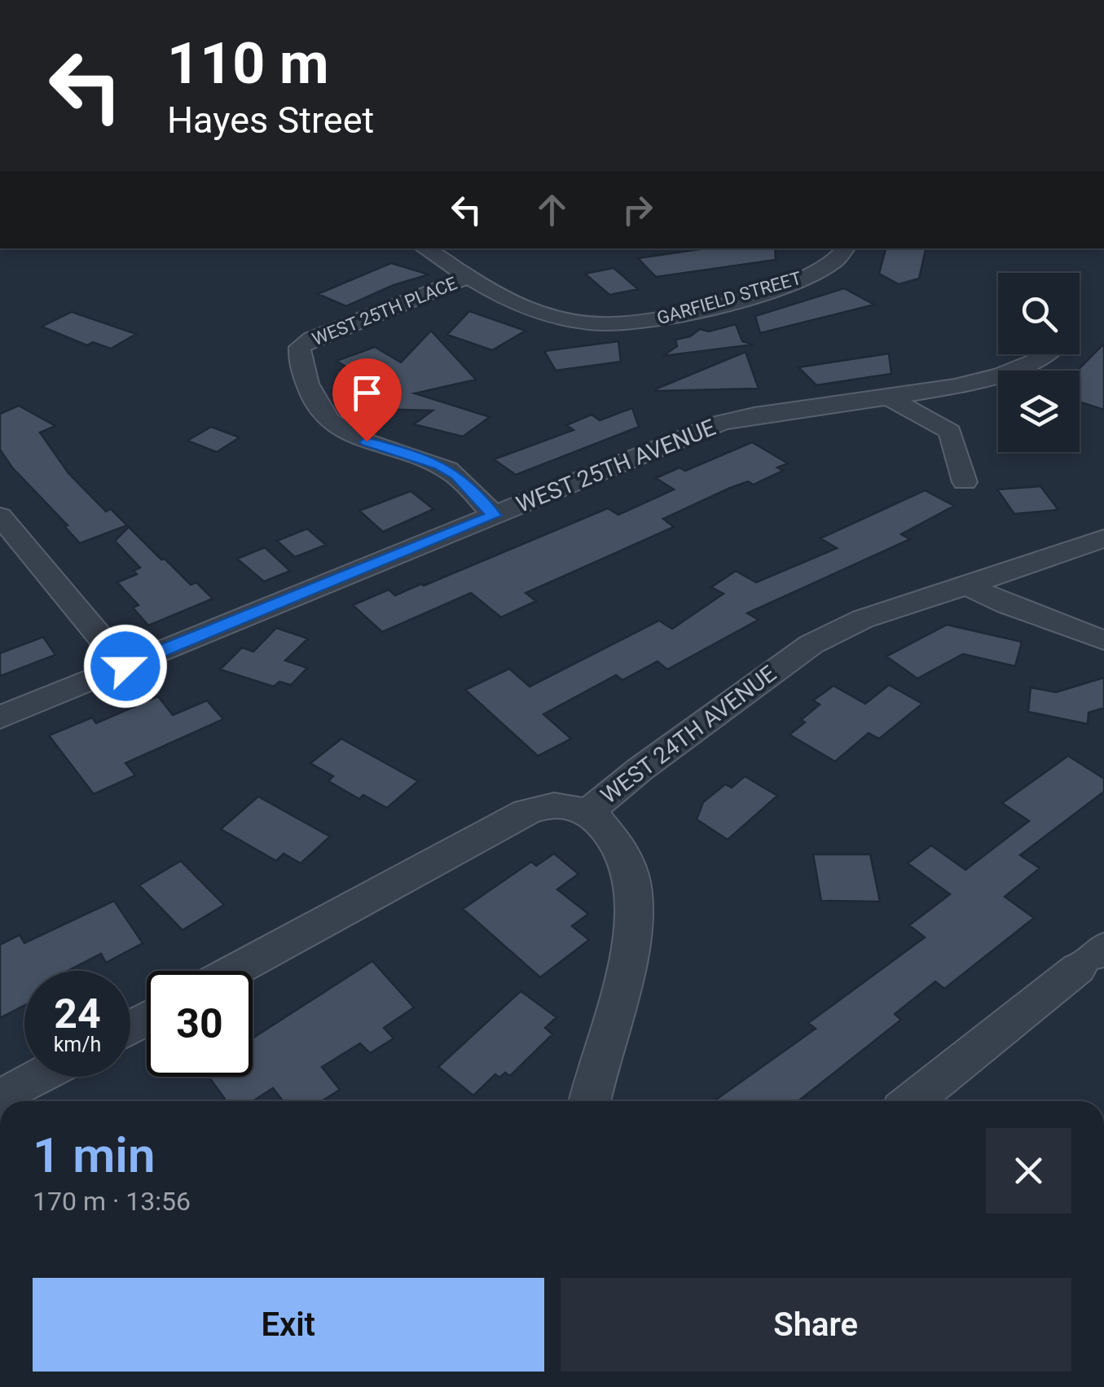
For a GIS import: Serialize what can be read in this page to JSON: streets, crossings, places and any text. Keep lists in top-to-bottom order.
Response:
{
  "streets": {
    "street": [
      "GARFIELD STREET",
      "WEST 25TH PLACE",
      "WEST 25TH AVENUE",
      "WEST 24TH AVENUE"
    ]
  },
  "crossings": [
    ["GARFIELD STREET", "WEST 25TH PLACE"],
    ["WEST 25TH PLACE", "WEST 25TH AVENUE"]
  ],
  "page": {
    "turn": ["110 m", "Hayes Street"],
    "speed": "24 km/h",
    "limit": "30",
    "heading": ["1 min", "170 m · 13:56"],
    "buttons": ["Exit", "Share"]
  }
}
